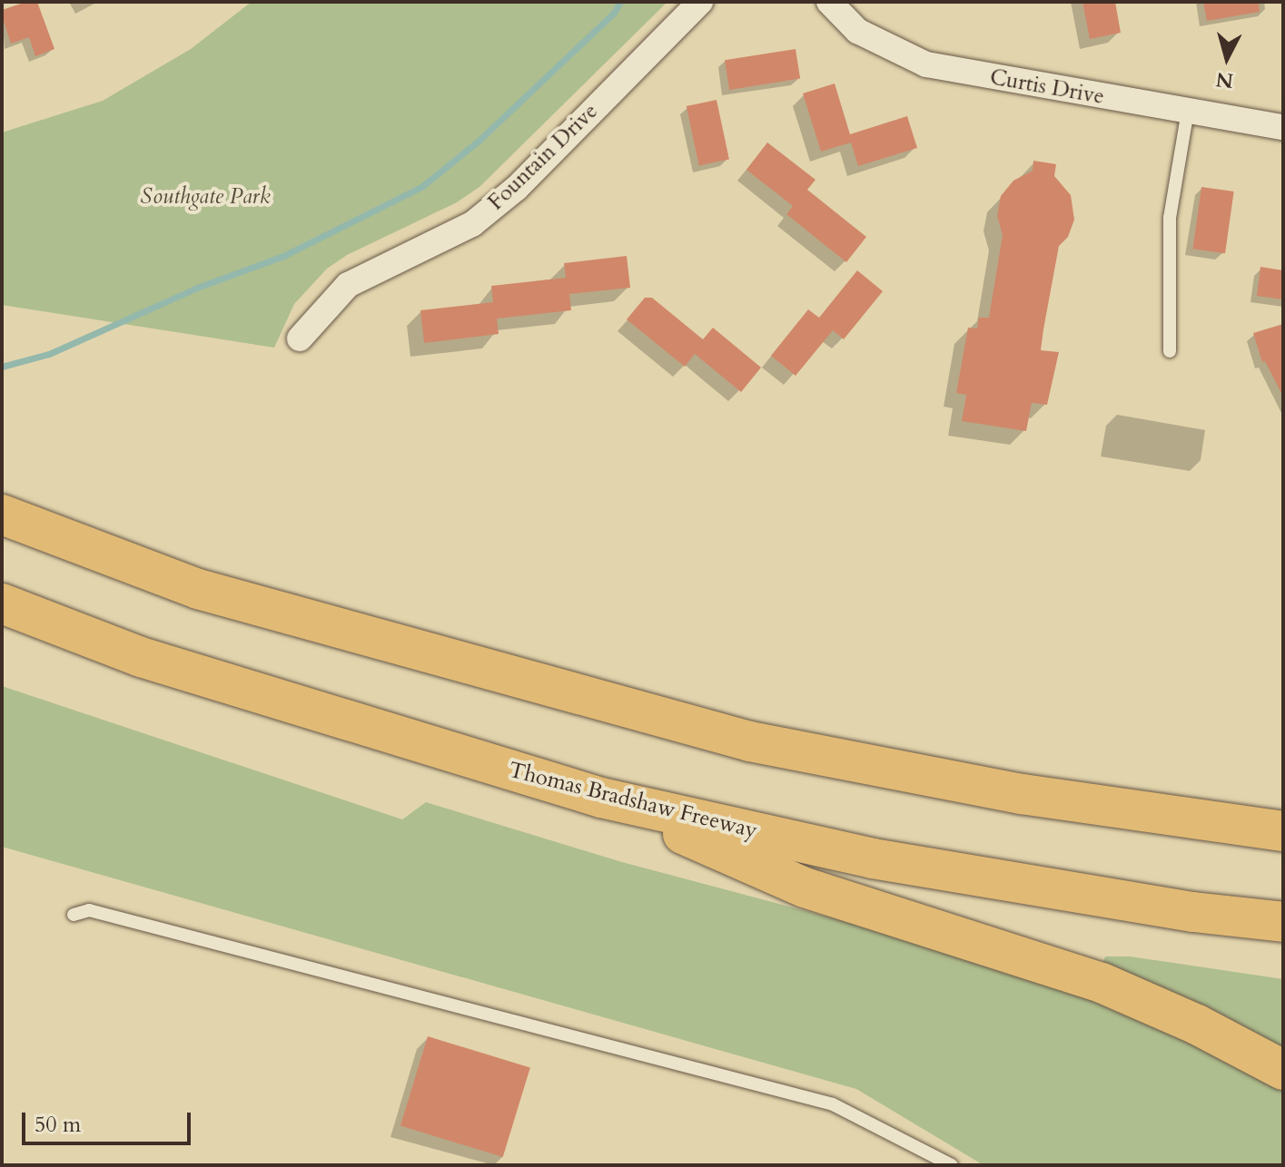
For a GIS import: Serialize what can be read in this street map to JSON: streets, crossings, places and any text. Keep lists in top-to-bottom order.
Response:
{
  "streets": {
    "highway": ["Thomas Bradshaw Freeway"],
    "street": ["Curtis Drive", "Fountain Drive"]
  },
  "parks": ["Southgate Park"],
  "scale_bar": "50 m",
  "north": "bottom"
}
